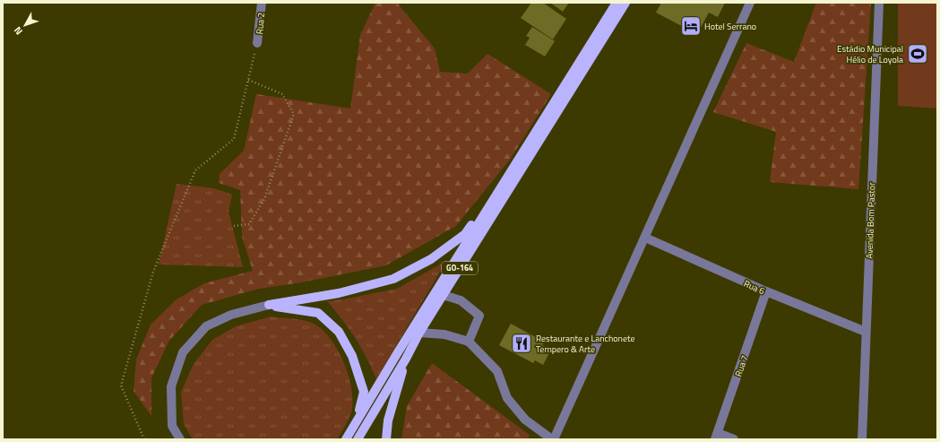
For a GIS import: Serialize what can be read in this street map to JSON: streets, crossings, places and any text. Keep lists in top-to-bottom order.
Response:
{
  "streets": {
    "main road": ["GO-164"],
    "street": [
      "Rua 2",
      "Avenida Bom Pastor",
      "Rua 6",
      "Rua 7"
    ]
  },
  "crossings": [
    ["Avenida Bom Pastor", "Rua 6"],
    ["Rua 6", "Rua 7"]
  ],
  "places": {
    "hotel": ["Hotel Serrano"],
    "sports": ["Estádio Municipal Hélio de Loyola"],
    "restaurant": ["Restaurante e Lanchonete Tempero & Arte"]
  },
  "north": "bottom left"
}
